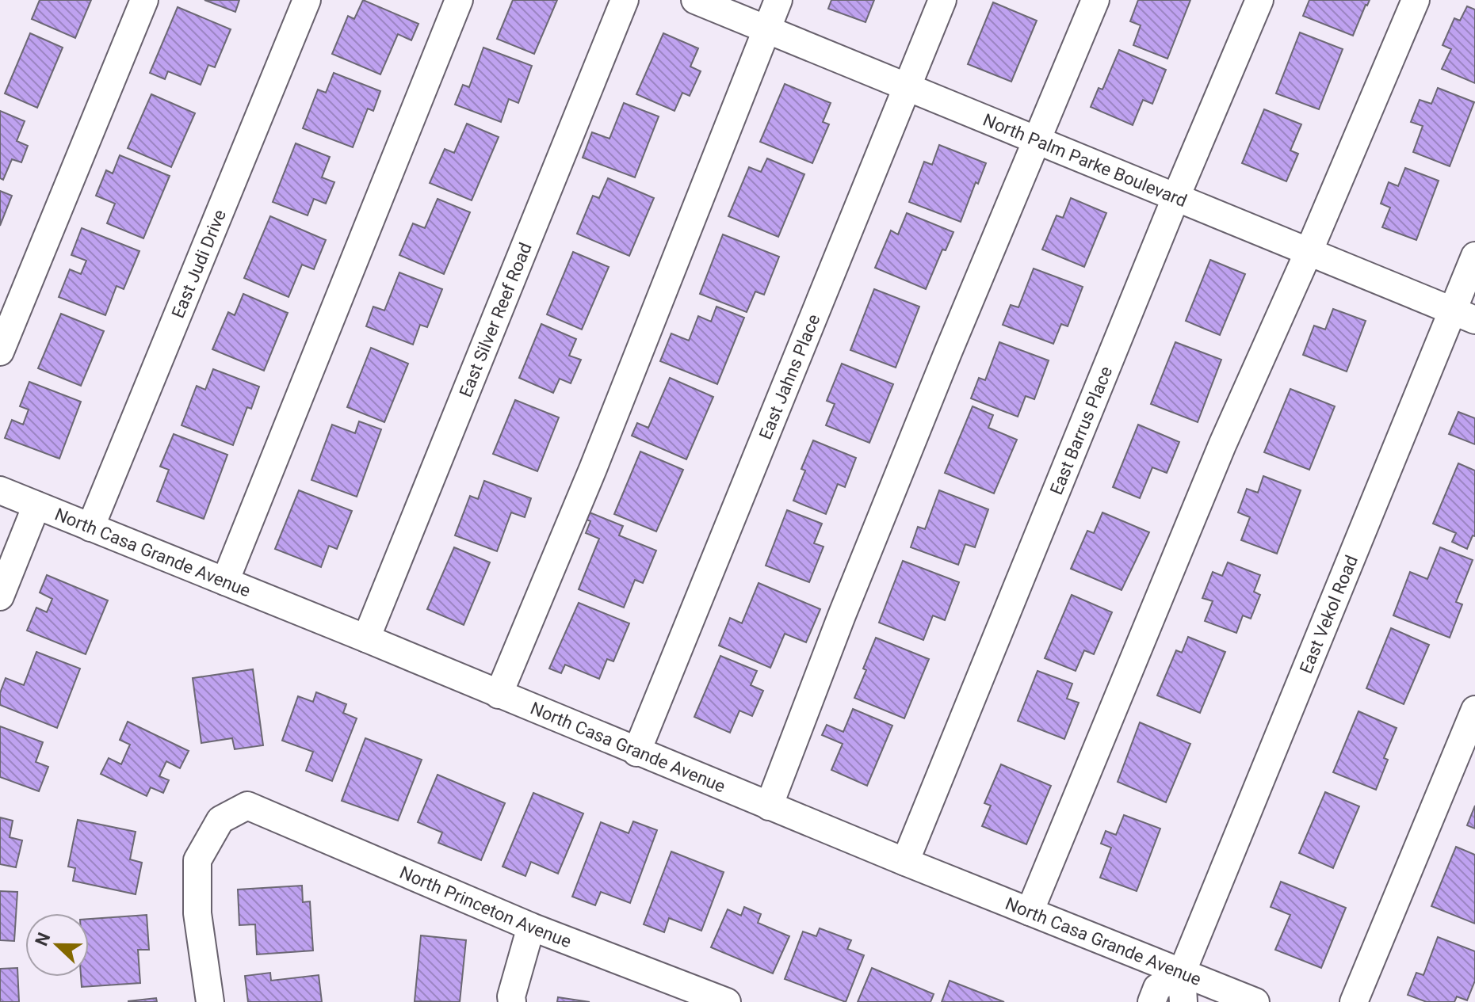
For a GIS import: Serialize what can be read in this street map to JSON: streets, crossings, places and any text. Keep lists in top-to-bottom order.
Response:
{
  "streets": {
    "street": [
      "North Palm Parke Boulevard",
      "East Judi Drive",
      "East Silver Reef Road",
      "East Jahns Place",
      "East Barrus Place",
      "North Casa Grande Avenue",
      "East Vekol Road",
      "North Princeton Avenue"
    ]
  },
  "crossings": [
    ["North Palm Parke Boulevard", "East Jahns Place"],
    ["North Palm Parke Boulevard", "East Barrus Place"],
    ["North Palm Parke Boulevard", "East Vekol Road"],
    ["East Judi Drive", "North Casa Grande Avenue"],
    ["East Silver Reef Road", "North Casa Grande Avenue"],
    ["East Jahns Place", "North Casa Grande Avenue"],
    ["East Barrus Place", "North Casa Grande Avenue"],
    ["North Casa Grande Avenue", "East Vekol Road"]
  ],
  "north": "left"
}
